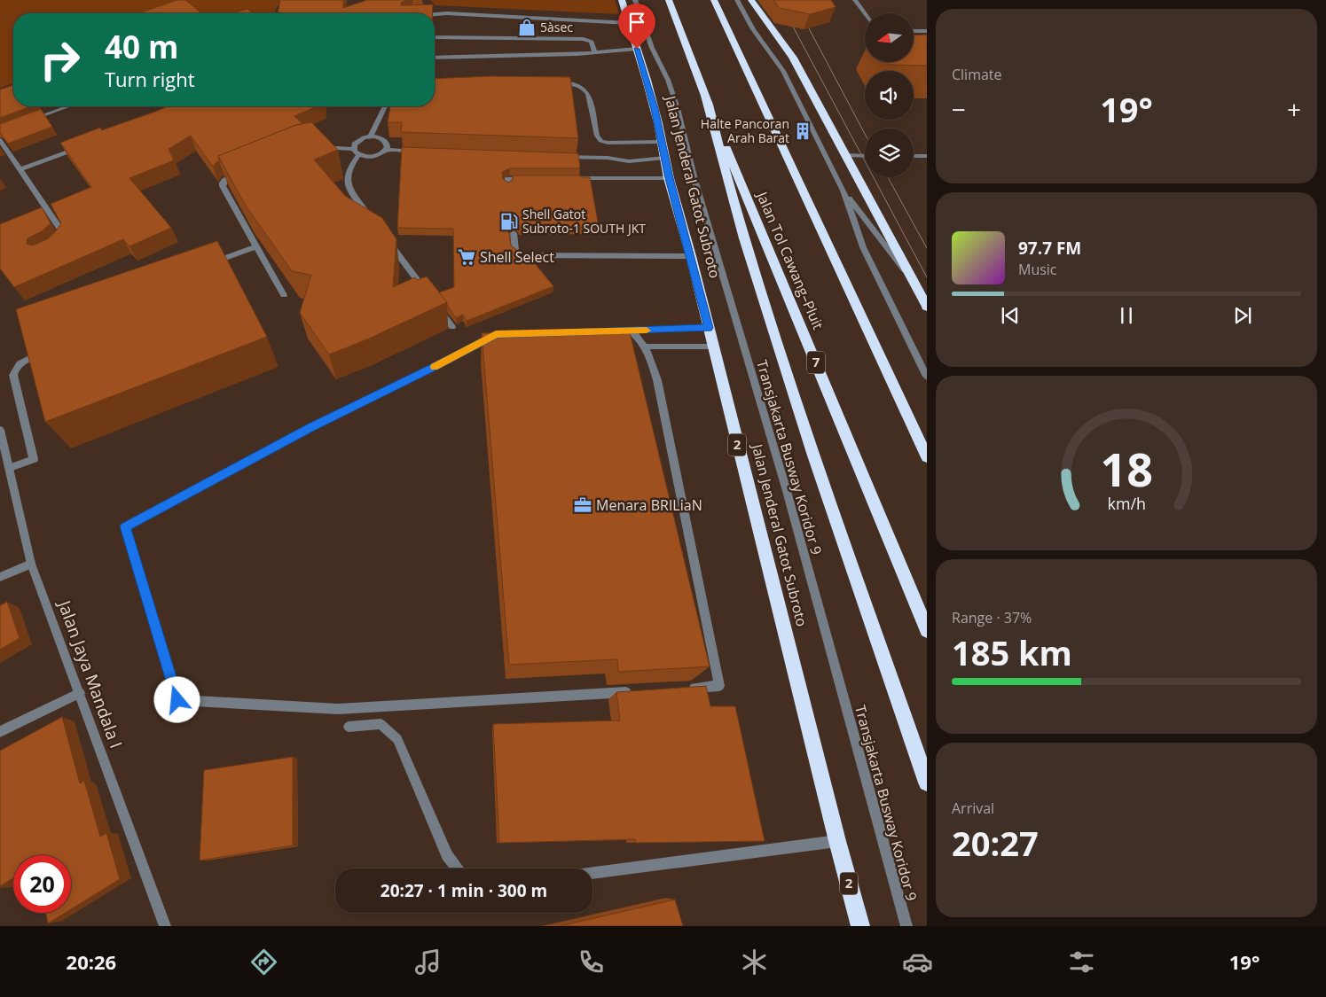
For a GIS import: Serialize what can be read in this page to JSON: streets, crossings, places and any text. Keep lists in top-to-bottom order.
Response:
{
  "streets": {
    "highway": [
      "Jalan Jenderal Gatot Subroto",
      "Jalan Tol Cawang–Pluit",
      "7",
      "2"
    ],
    "street": ["Transjakarta Busway Koridor 9", "Jalan Jaya Mandala I"]
  },
  "places": {
    "shop": ["5àsec"],
    "building": ["Halte Pancoran Arah Barat"],
    "fuel station": ["Shell Gatot Subroto-1 SOUTH JKT"],
    "supermarket": ["Shell Select"],
    "office": ["Menara BRILiaN"]
  },
  "north": "left",
  "page": {
    "tile": [
      "Climate",
      ["Range · 37%", "185 km"],
      ["Arrival", "20:27"]
    ],
    "turn": ["40 m", "Turn right"],
    "heat": ["−", "19°", "+"],
    "song": ["97.7 FM", "Music"],
    "limit": "20",
    "trip": "20:27 · 1 min · 300 m",
    "tabs": ["20:26", "19°"],
    "gauge": ["18", "km/h"]
  }
}
